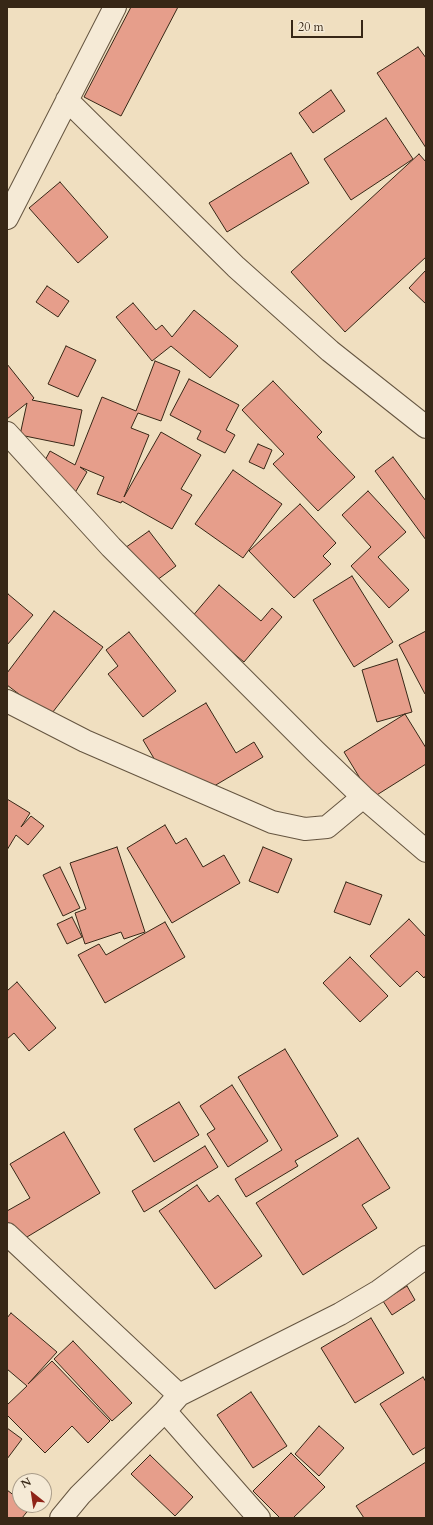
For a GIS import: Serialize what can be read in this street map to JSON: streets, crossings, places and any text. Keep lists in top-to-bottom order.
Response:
{
  "scale_bar": "20 m",
  "north": "top left"
}
